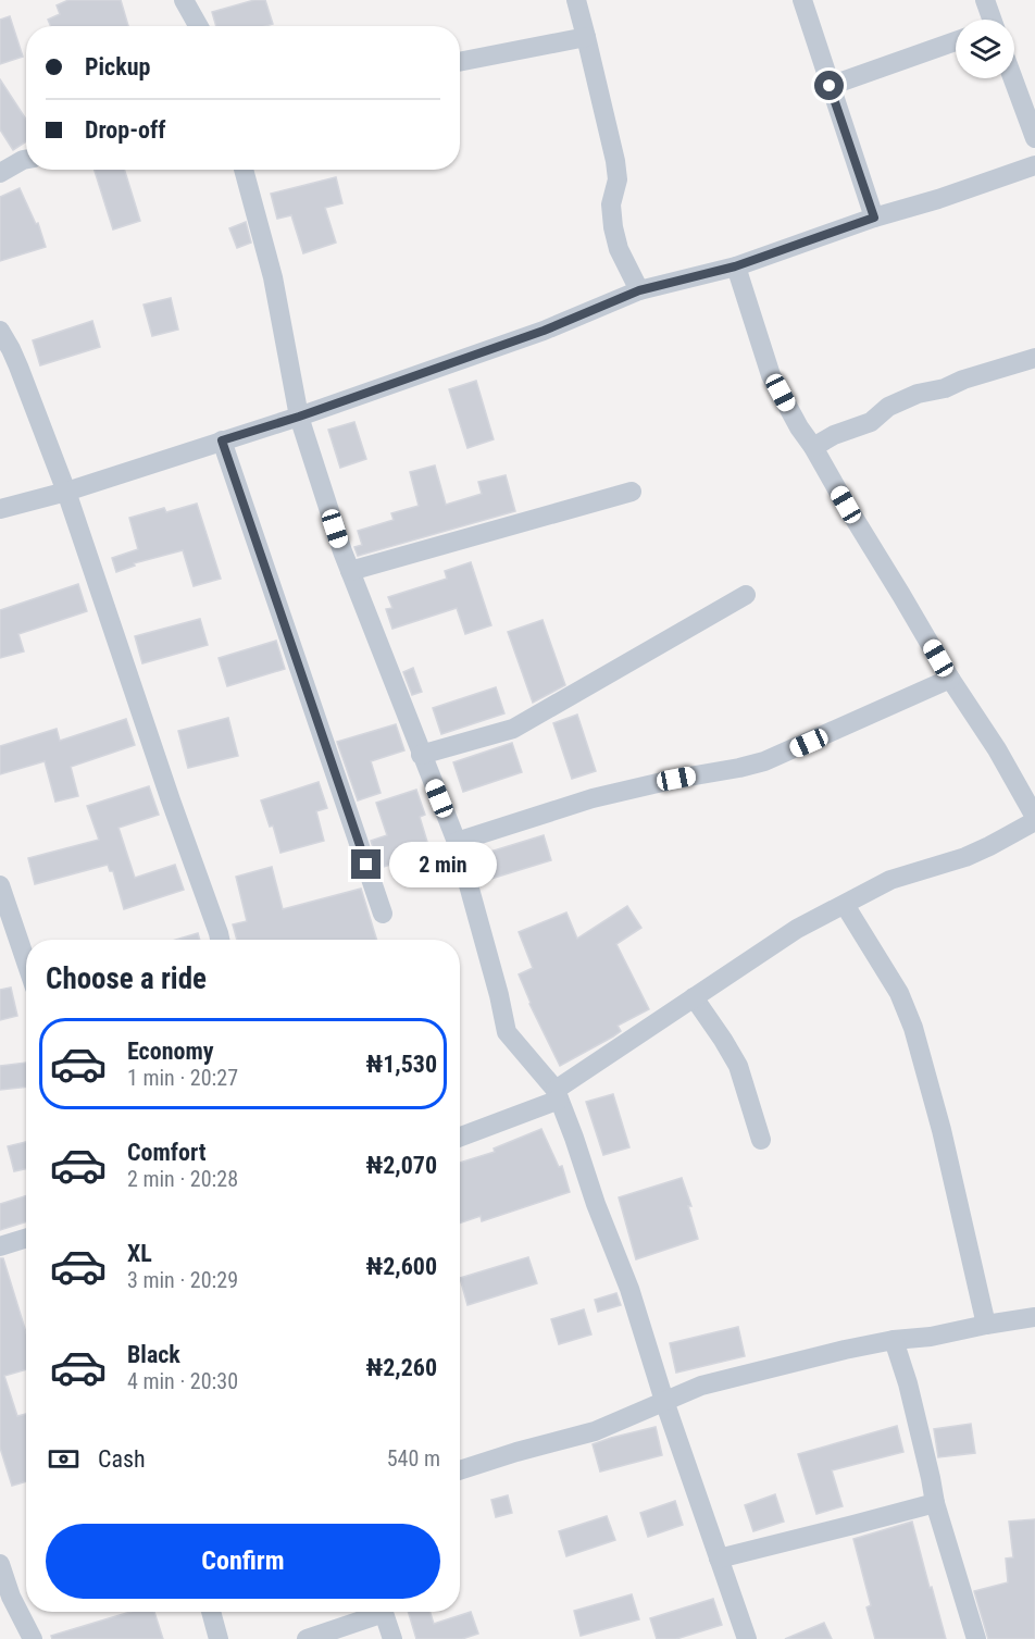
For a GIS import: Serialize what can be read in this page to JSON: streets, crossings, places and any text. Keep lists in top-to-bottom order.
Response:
{
  "page": {
    "banner": ["Pickup", "Drop-off"],
    "bubble": "2 min",
    "heading": "Choose a ride",
    "list": [
      {
        "name": "Economy",
        "note": "1 min · 20:27",
        "value": "₦1,530"
      },
      {
        "name": "Comfort",
        "note": "2 min · 20:28",
        "value": "₦2,070"
      },
      {
        "name": "XL",
        "note": "3 min · 20:29",
        "value": "₦2,600"
      },
      {
        "name": "Black",
        "note": "4 min · 20:30",
        "value": "₦2,260"
      }
    ],
    "pay": ["Cash", "540 m"],
    "buttons": "Confirm"
  }
}
